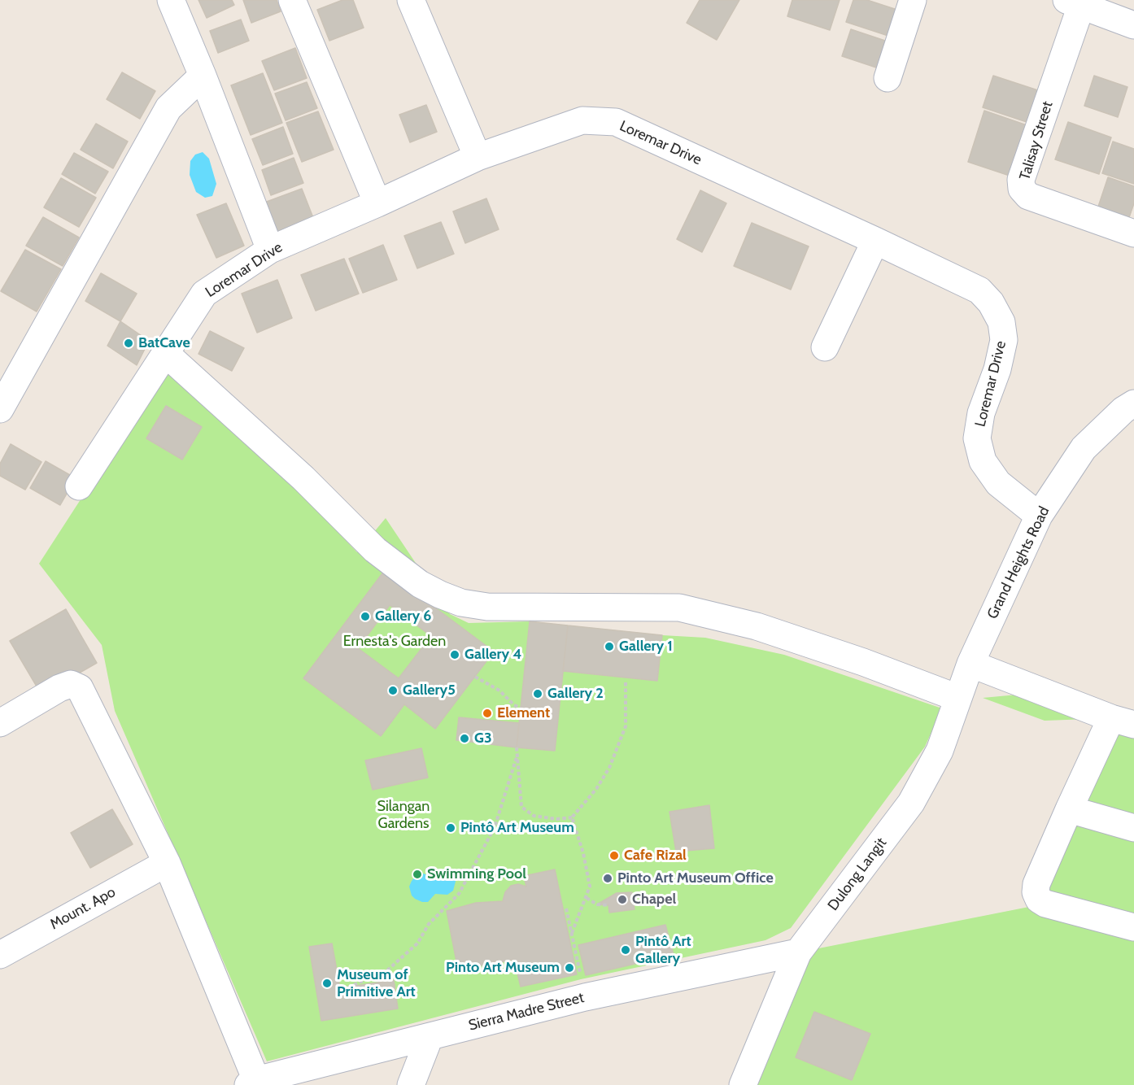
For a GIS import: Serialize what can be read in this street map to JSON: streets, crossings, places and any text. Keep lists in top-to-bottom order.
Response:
{
  "streets": {
    "street": [
      "Talisay Street",
      "Loremar Drive",
      "Grand Heights Road",
      "Dulong Langit",
      "Mount. Apo",
      "Sierra Madre Street"
    ]
  },
  "crossings": [
    ["Loremar Drive", "Grand Heights Road"],
    ["Grand Heights Road", "Dulong Langit"],
    ["Dulong Langit", "Sierra Madre Street"]
  ],
  "parks": ["Ernesta's Garden", "Silangan Gardens"],
  "places": [
    "BatCave",
    "Gallery 6",
    "Gallery 1",
    "Gallery 4",
    "Gallery5",
    "Gallery 2",
    "Element",
    "G3",
    "Pintô Art Museum",
    "Cafe Rizal",
    "Swimming Pool",
    "Pinto Art Museum Office",
    "Chapel",
    "Pintô Art Gallery",
    "Pinto Art Museum",
    "Museum of Primitive Art"
  ]
}
